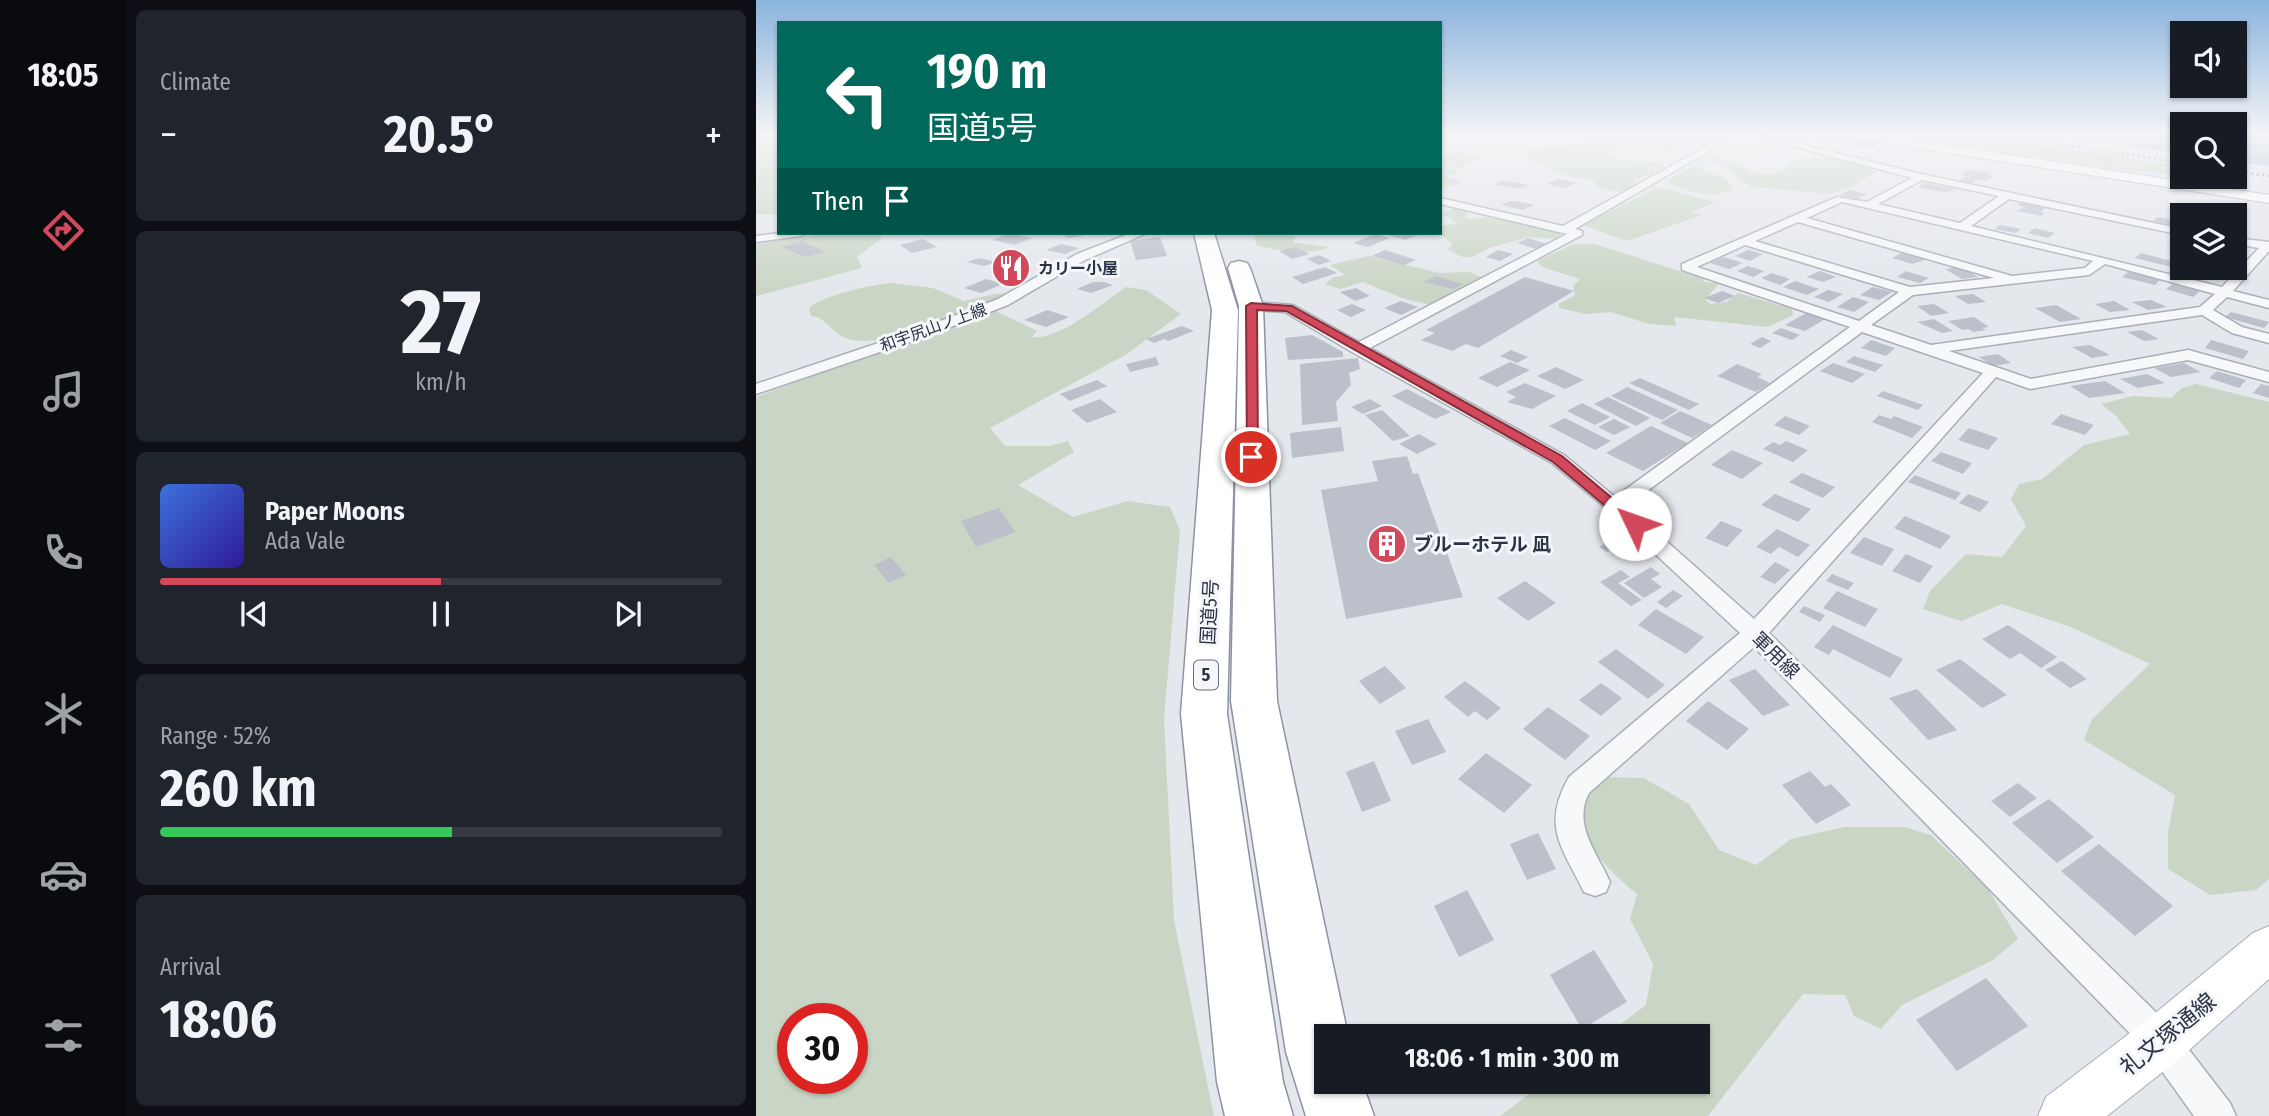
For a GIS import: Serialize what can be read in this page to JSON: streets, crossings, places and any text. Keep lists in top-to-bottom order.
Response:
{
  "streets": {
    "highway": ["国道5号", "5"],
    "street": ["和宇尻山ノ上線", "軍用線", "礼文塚通線"]
  },
  "crossings": [
    ["軍用線", "礼文塚通線"]
  ],
  "places": {
    "restaurant": ["カリー小屋"],
    "building": ["ブルーホテル 凪"]
  },
  "page": {
    "tabs": "18:05",
    "tile": [
      "Climate",
      ["27", "km/h"],
      ["Range · 52%", "260 km"],
      ["Arrival", "18:06"]
    ],
    "turn": ["190 m", "国道5号"],
    "heat": ["−", "20.5°", "+"],
    "then": "Then",
    "song": ["Paper Moons", "Ada Vale"],
    "limit": "30",
    "trip": "18:06 · 1 min · 300 m"
  }
}
